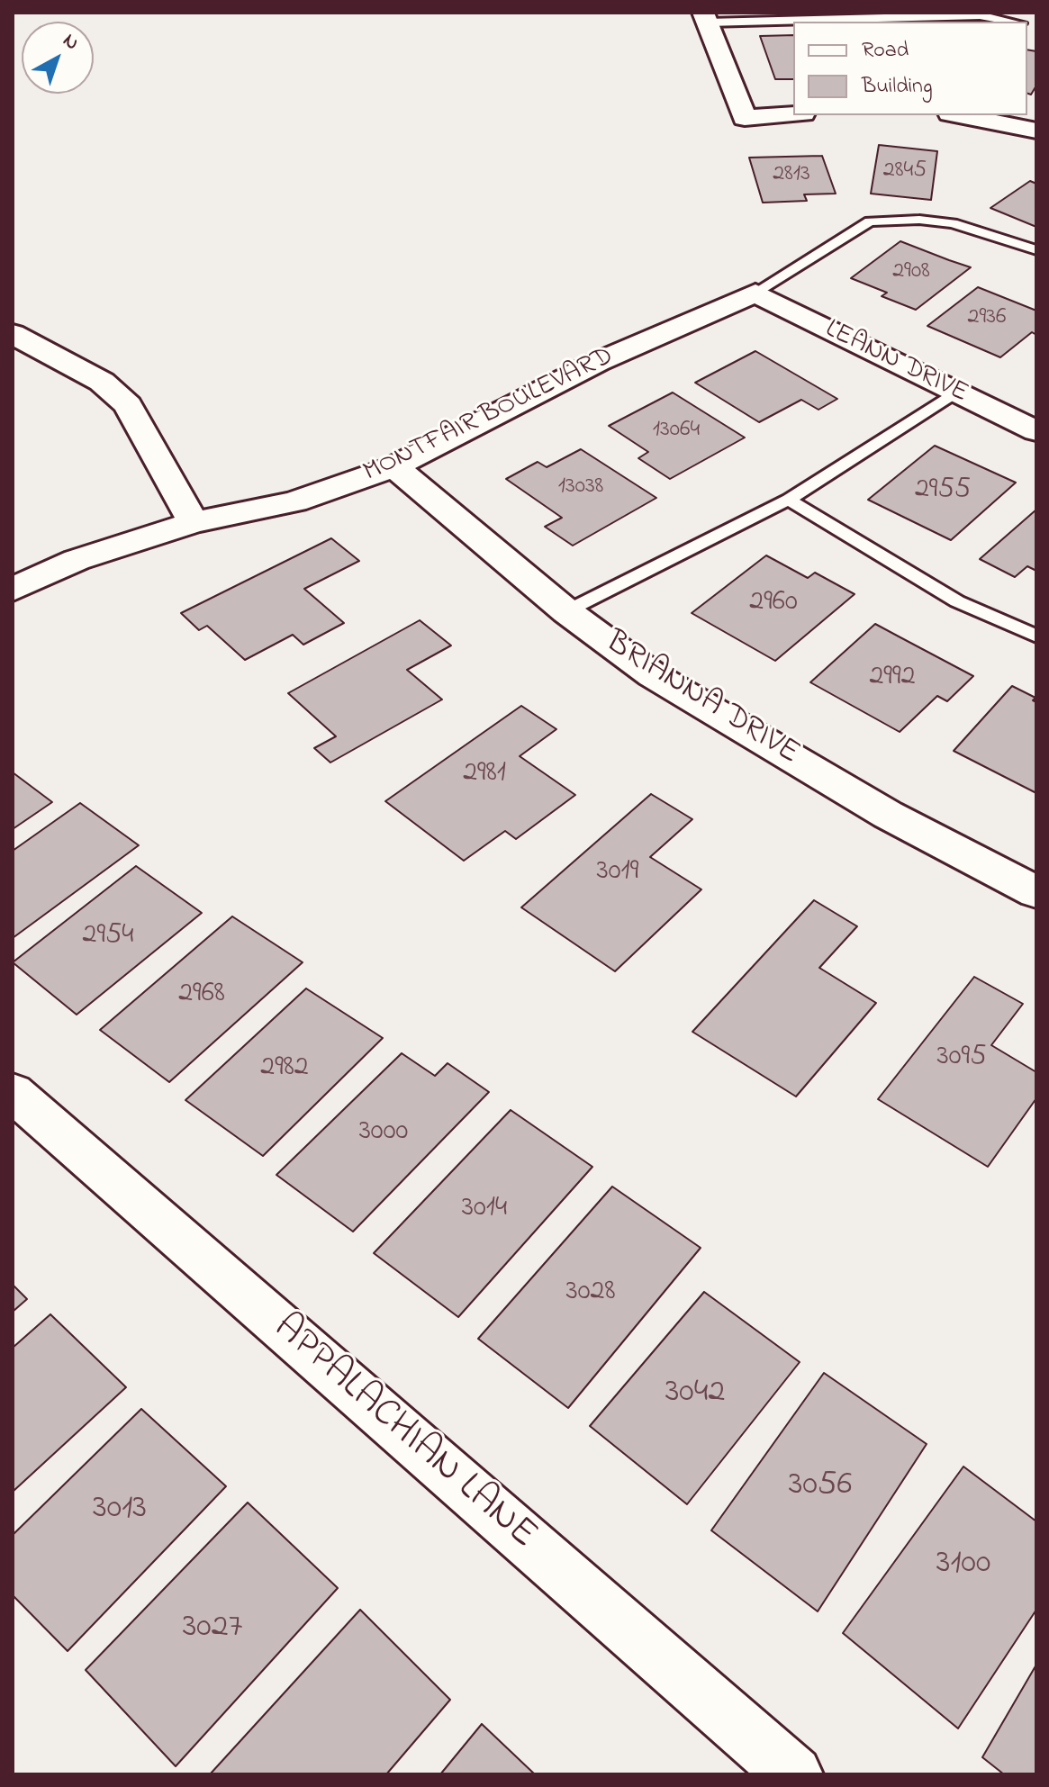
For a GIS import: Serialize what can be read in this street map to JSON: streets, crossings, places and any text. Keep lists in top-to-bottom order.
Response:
{
  "streets": {
    "street": [
      "LEANN DRIVE",
      "MONTFAIR BOULEVARD",
      "BRIANNA DRIVE",
      "APPALACHIAN LANE"
    ]
  },
  "crossings": [
    ["LEANN DRIVE", "MONTFAIR BOULEVARD"],
    ["MONTFAIR BOULEVARD", "BRIANNA DRIVE"]
  ],
  "house_numbers": [
    "2845",
    "2813",
    "2908",
    "2936",
    "13064",
    "13038",
    "2955",
    "2960",
    "2992",
    "2981",
    "3019",
    "2954",
    "2968",
    "3095",
    "2982",
    "3000",
    "3014",
    "3028",
    "3042",
    "3056",
    "3013",
    "3100",
    "3027"
  ],
  "legend": ["Road", "Building"],
  "north": "top right"
}
